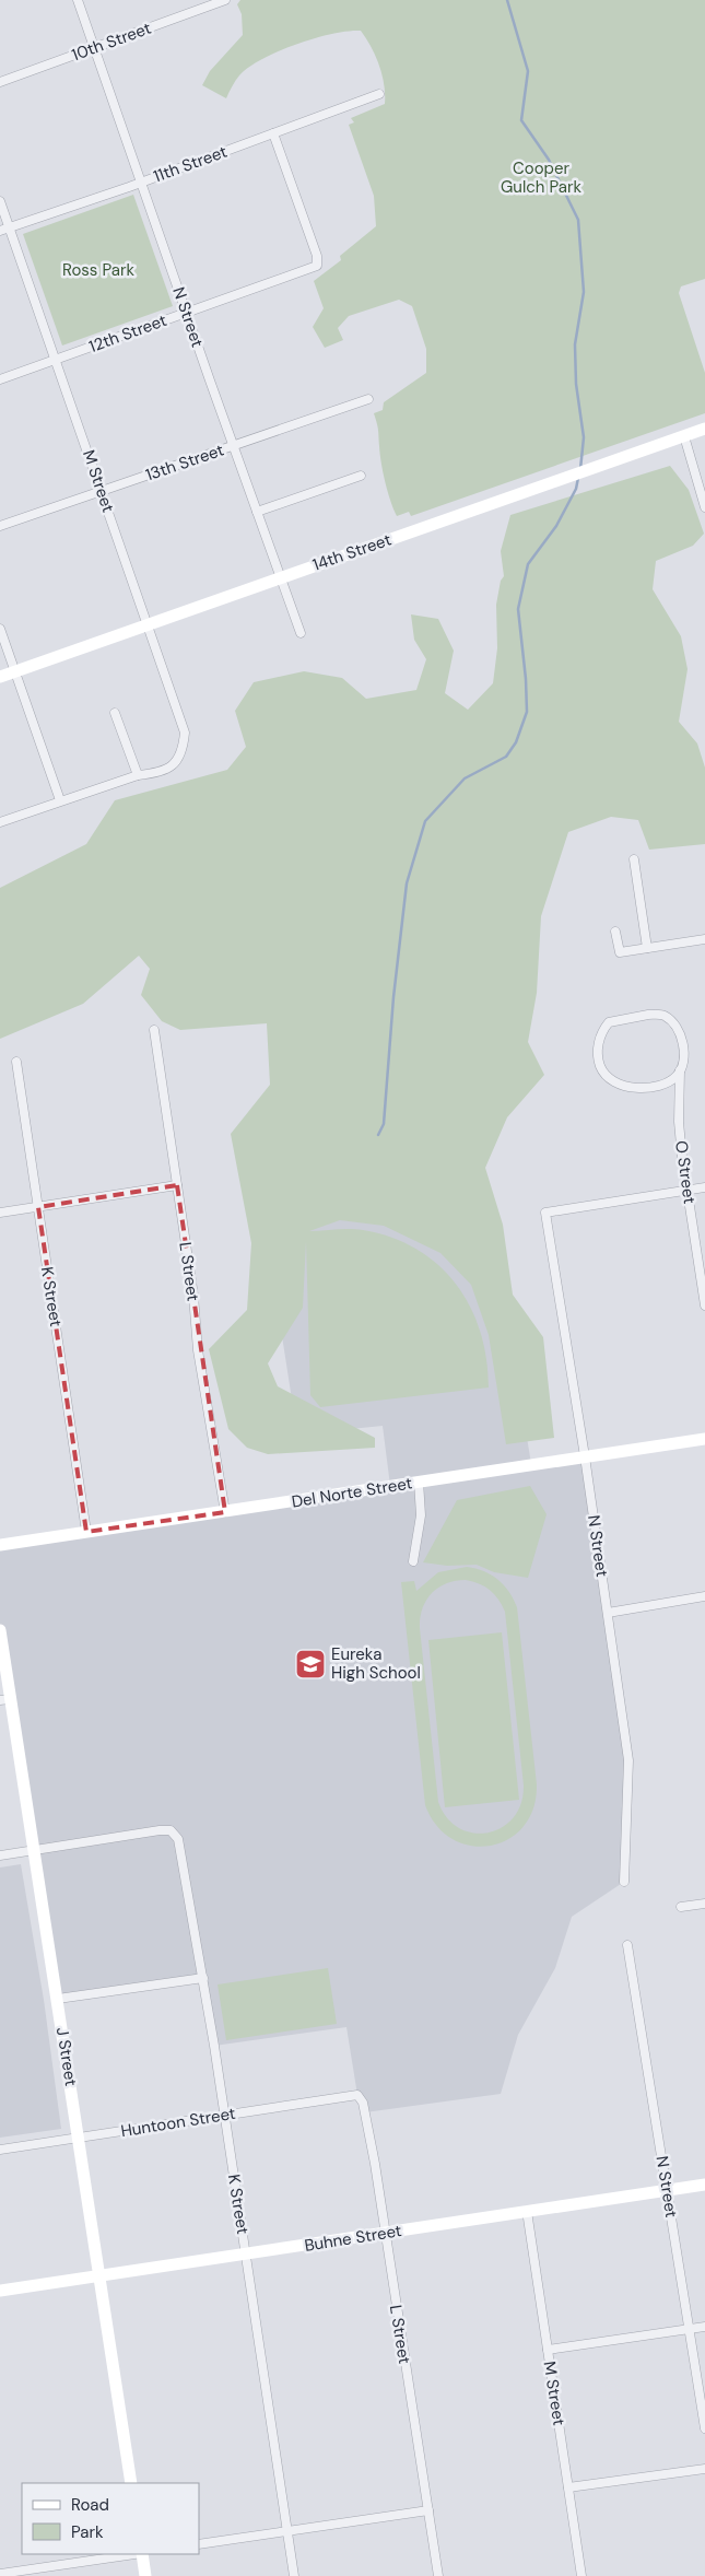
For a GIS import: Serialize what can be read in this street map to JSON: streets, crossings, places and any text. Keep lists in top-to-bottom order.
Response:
{
  "streets": {
    "street": [
      "10th Street",
      "11th Street",
      "N Street",
      "12th Street",
      "13th Street",
      "M Street",
      "14th Street",
      "O Street",
      "L Street",
      "K Street",
      "Del Norte Street",
      "J Street",
      "Huntoon Street",
      "Buhne Street"
    ]
  },
  "crossings": [
    ["10th Street", "N Street"],
    ["11th Street", "N Street"],
    ["11th Street", "12th Street"],
    ["11th Street", "M Street"],
    ["N Street", "12th Street"],
    ["N Street", "13th Street"],
    ["N Street", "14th Street"],
    ["N Street", "O Street"],
    ["N Street", "Del Norte Street"],
    ["N Street", "Buhne Street"],
    ["12th Street", "M Street"],
    ["13th Street", "M Street"],
    ["M Street", "14th Street"],
    ["M Street", "Buhne Street"],
    ["L Street", "Del Norte Street"],
    ["L Street", "Huntoon Street"],
    ["L Street", "Buhne Street"],
    ["K Street", "Del Norte Street"],
    ["K Street", "J Street"],
    ["K Street", "Huntoon Street"],
    ["K Street", "Buhne Street"],
    ["J Street", "Huntoon Street"],
    ["J Street", "Buhne Street"]
  ],
  "parks": ["Cooper Gulch Park", "Ross Park"],
  "places": {
    "school or university": ["Eureka High School"]
  },
  "legend": ["Road", "Park"]
}
